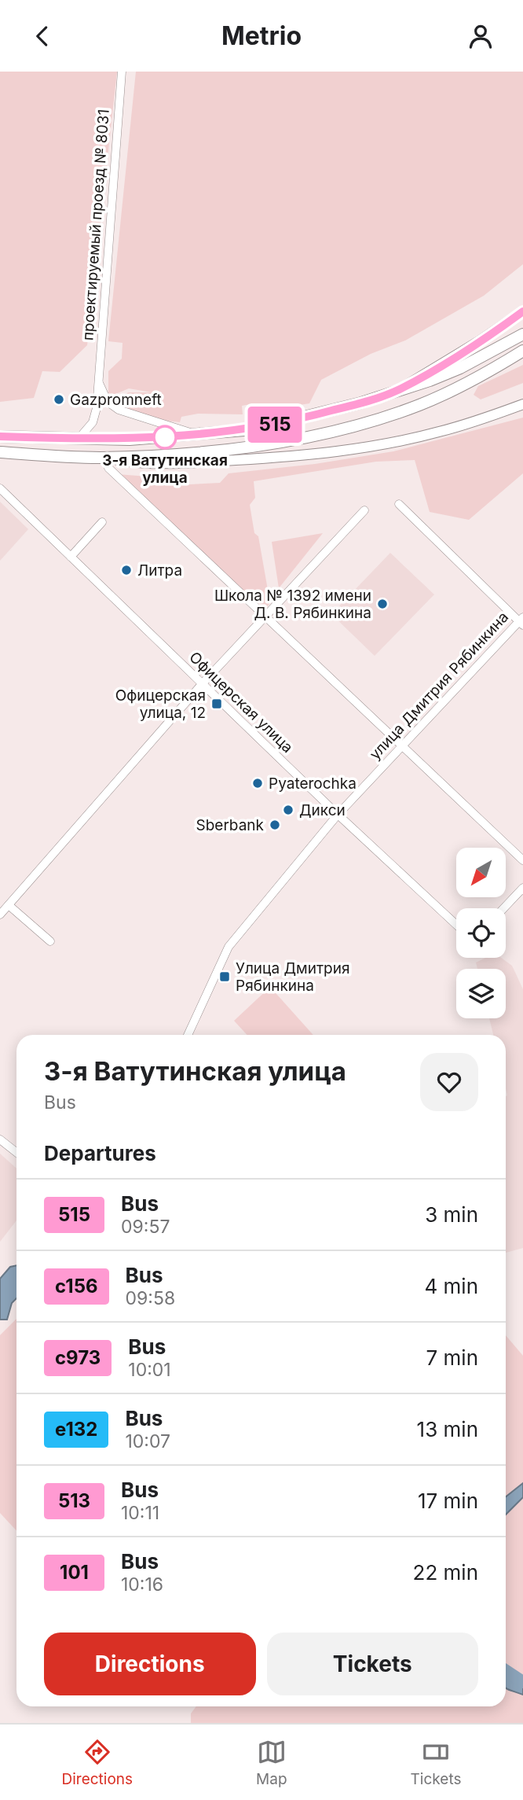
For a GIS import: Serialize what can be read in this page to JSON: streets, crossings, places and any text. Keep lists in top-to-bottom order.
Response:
{
  "streets": {
    "street": ["проектируемый проезд № 8031", "улица Дмитрия Рябинкина", "Офицерская улица"]
  },
  "crossings": [
    ["улица Дмитрия Рябинкина", "Офицерская улица"]
  ],
  "places": {
    "other": [
      "Gazpromneft",
      "3-я Ватутинская улица",
      "Литра",
      "Школа № 1392 имени Д. В. Рябинкина",
      "Pyaterochka",
      "Дикси",
      "Sberbank"
    ],
    "transit": ["Офицерская улица, 12", "Улица Дмитрия Рябинкина"]
  },
  "lines": ["bus line 515"],
  "north": "bottom left",
  "page": {
    "header": "Metrio",
    "on_map": "515",
    "heading": [
      ["3-я Ватутинская улица", "Bus"],
      "Departures"
    ],
    "list": [
      {
        "mark": "515",
        "name": "Bus",
        "note": "09:57",
        "value": "3 min"
      },
      {
        "mark": "с156",
        "name": "Bus",
        "note": "09:58",
        "value": "4 min"
      },
      {
        "mark": "с973",
        "name": "Bus",
        "note": "10:01",
        "value": "7 min"
      },
      {
        "mark": "е132",
        "name": "Bus",
        "note": "10:07",
        "value": "13 min"
      },
      {
        "mark": "513",
        "name": "Bus",
        "note": "10:11",
        "value": "17 min"
      },
      {
        "mark": "101",
        "name": "Bus",
        "note": "10:16",
        "value": "22 min"
      }
    ],
    "buttons": ["Directions", "Tickets"],
    "tabs": ["Directions", "Map", "Tickets"]
  }
}
